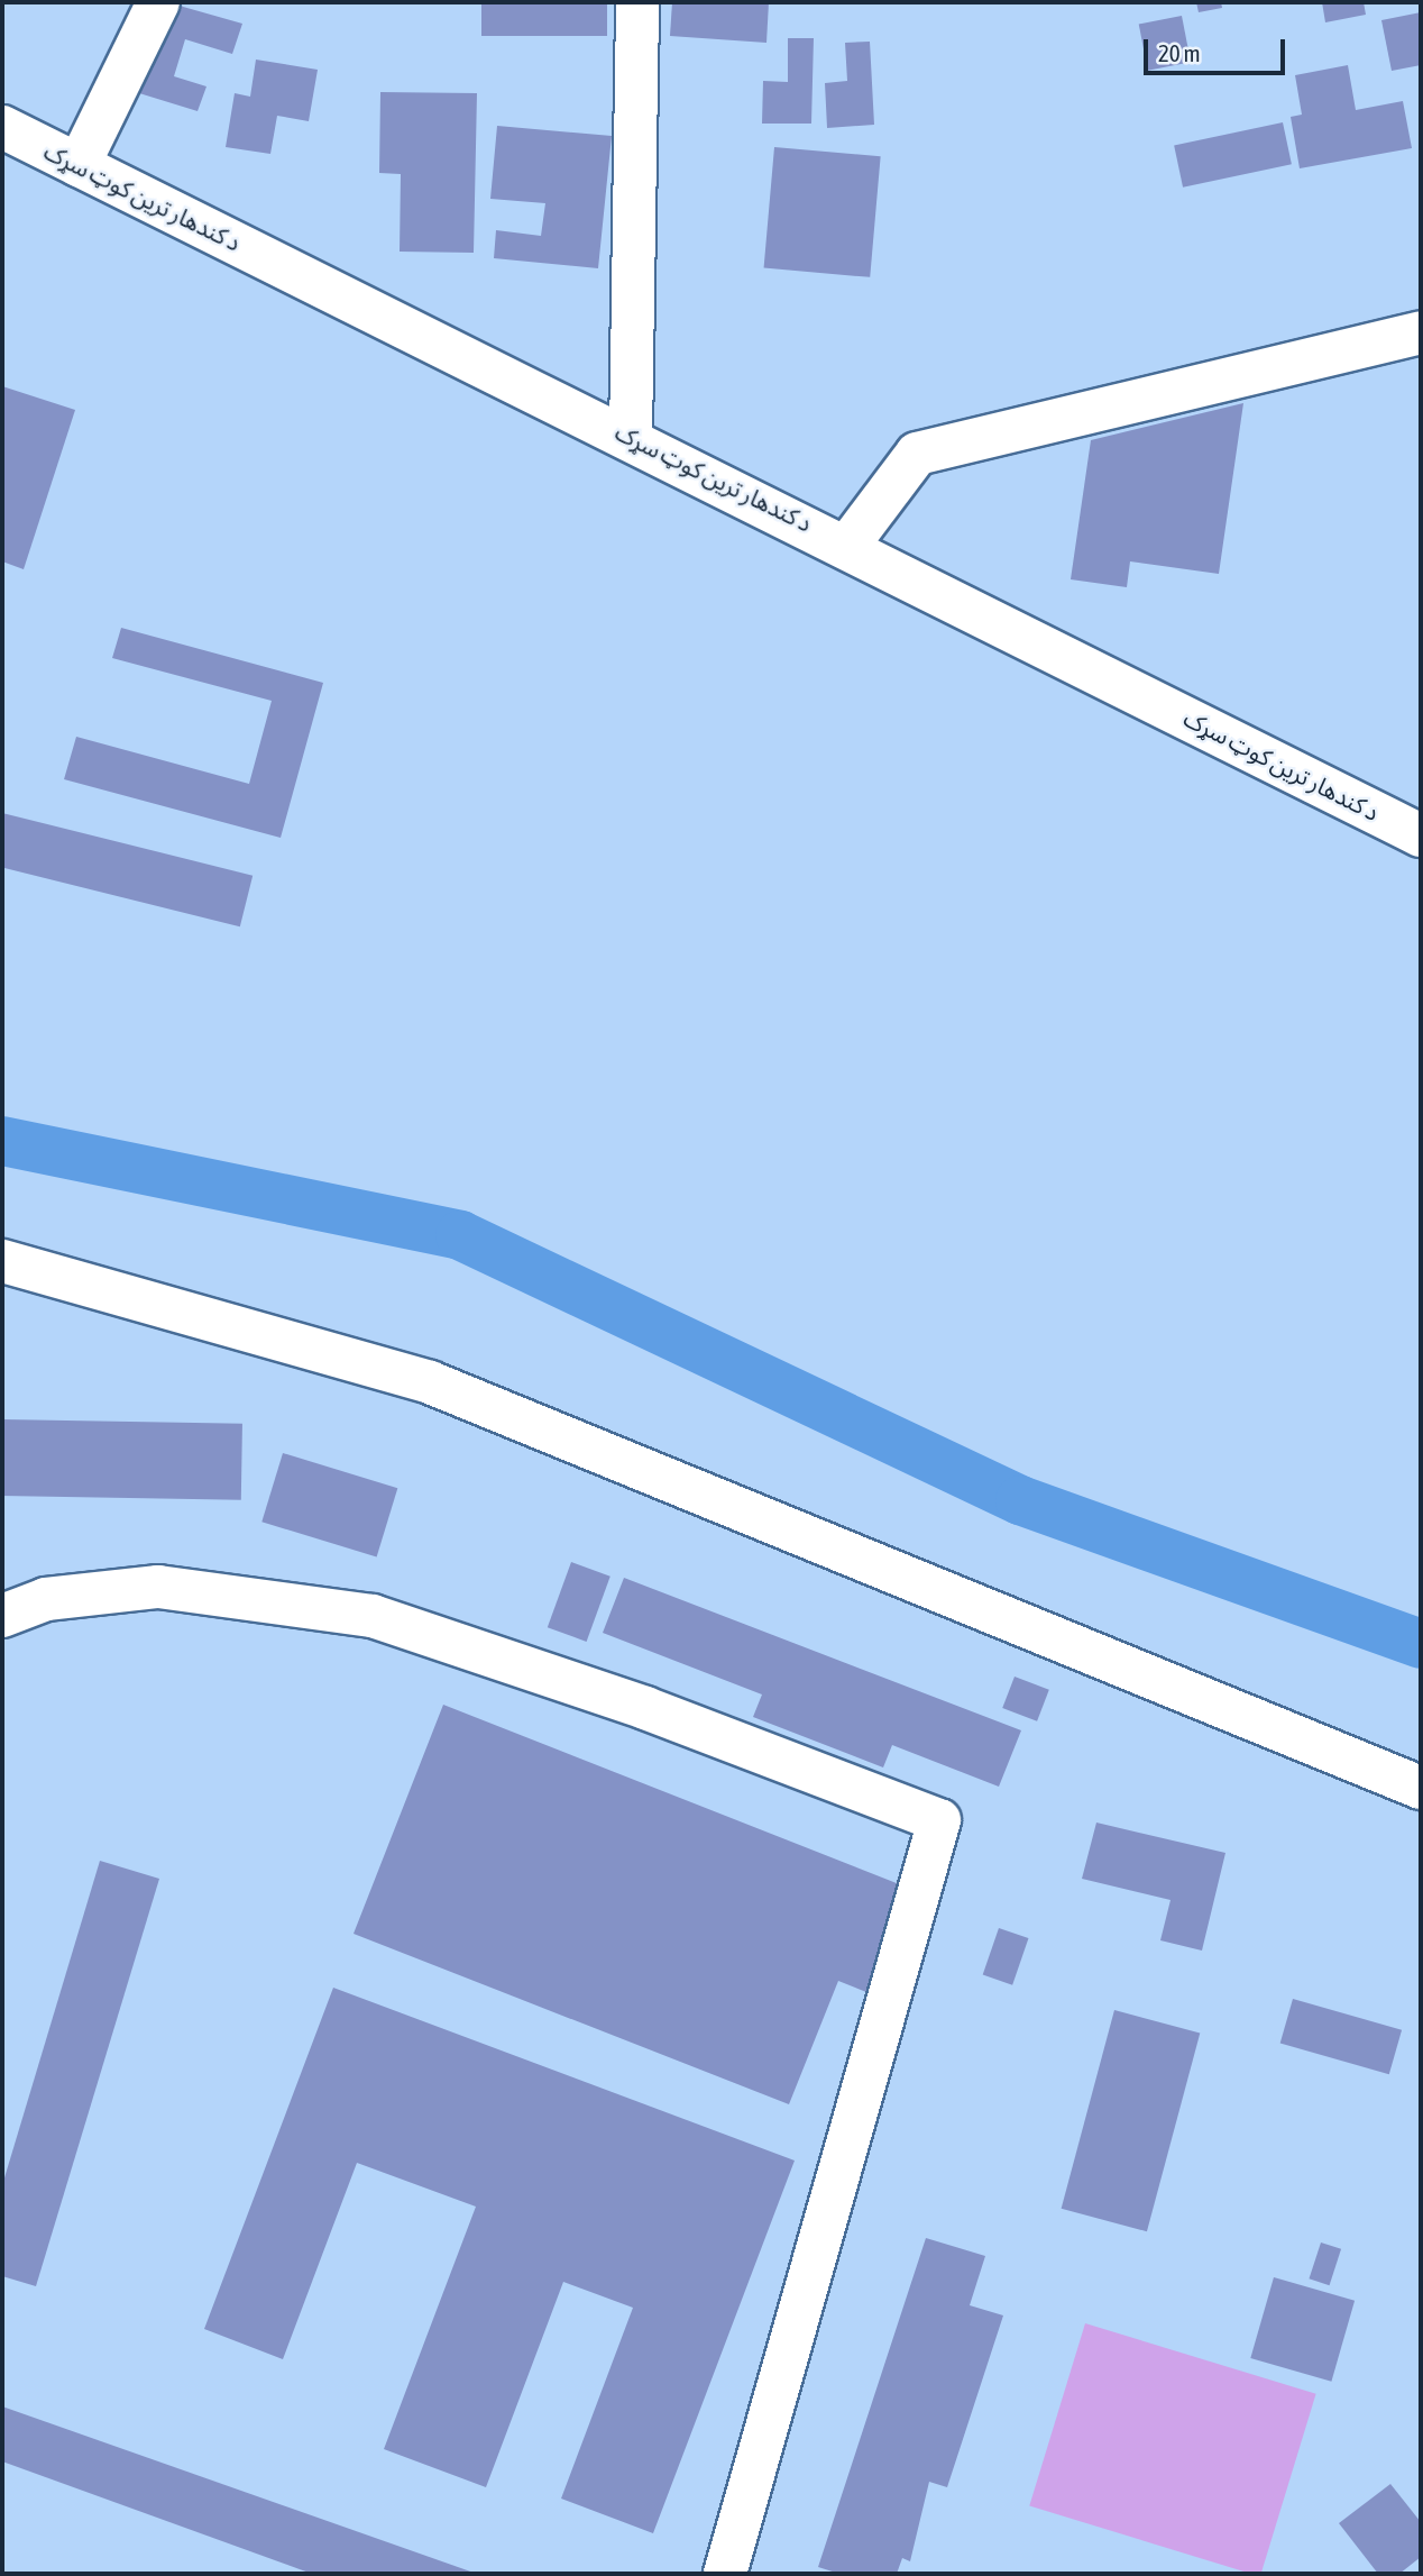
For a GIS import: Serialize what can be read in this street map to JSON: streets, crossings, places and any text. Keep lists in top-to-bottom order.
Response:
{
  "streets": {
    "street": ["د کندهار ترين کوټ سړک"]
  },
  "scale_bar": "20 m"
}
